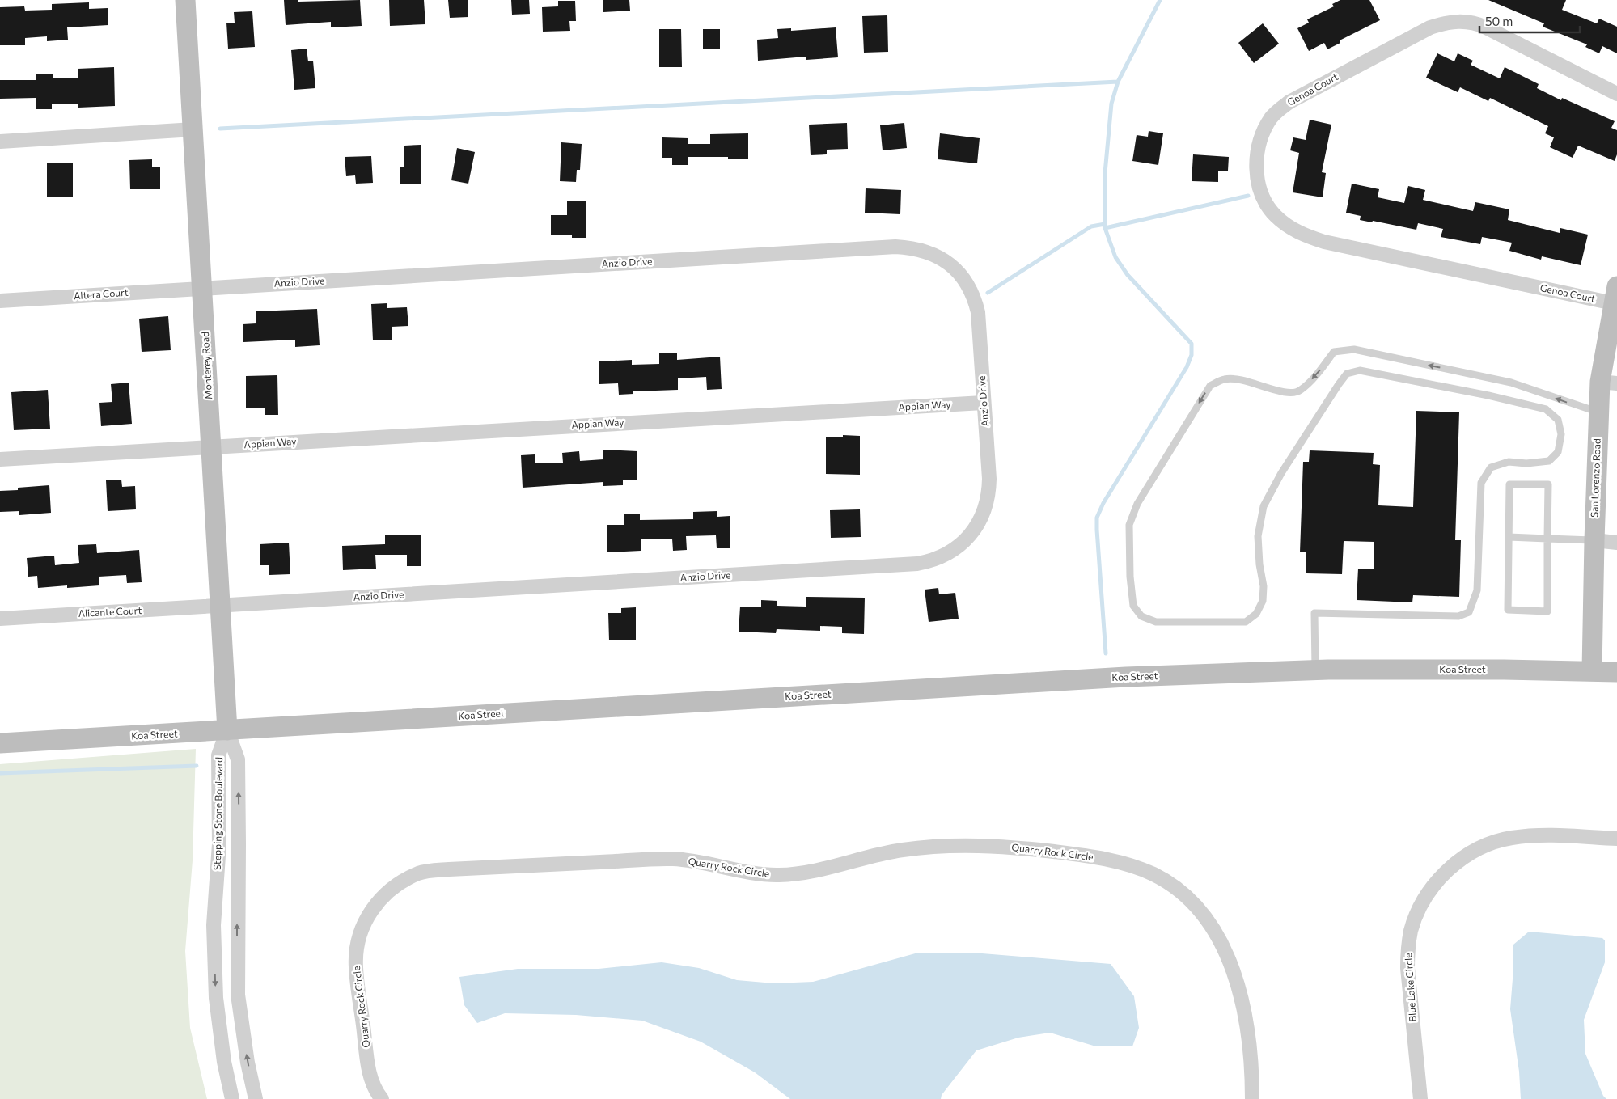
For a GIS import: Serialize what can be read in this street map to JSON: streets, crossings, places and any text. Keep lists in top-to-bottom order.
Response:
{
  "streets": {
    "main road": ["Monterey Road", "San Lorenzo Road", "Koa Street"],
    "street": [
      "Genoa Court",
      "Anzio Drive",
      "Altera Court",
      "Appian Way",
      "Alicante Court",
      "Stepping Stone Boulevard",
      "Quarry Rock Circle",
      "Blue Lake Circle"
    ]
  },
  "crossings": [
    ["Genoa Court", "San Lorenzo Road"],
    ["Anzio Drive", "Altera Court"],
    ["Anzio Drive", "Monterey Road"],
    ["Anzio Drive", "Appian Way"],
    ["Anzio Drive", "Alicante Court"],
    ["Altera Court", "Monterey Road"],
    ["Monterey Road", "Appian Way"],
    ["Monterey Road", "Alicante Court"],
    ["Monterey Road", "Koa Street"],
    ["Monterey Road", "Stepping Stone Boulevard"],
    ["San Lorenzo Road", "Koa Street"],
    ["Koa Street", "Stepping Stone Boulevard"]
  ],
  "scale_bar": "50 m"
}
